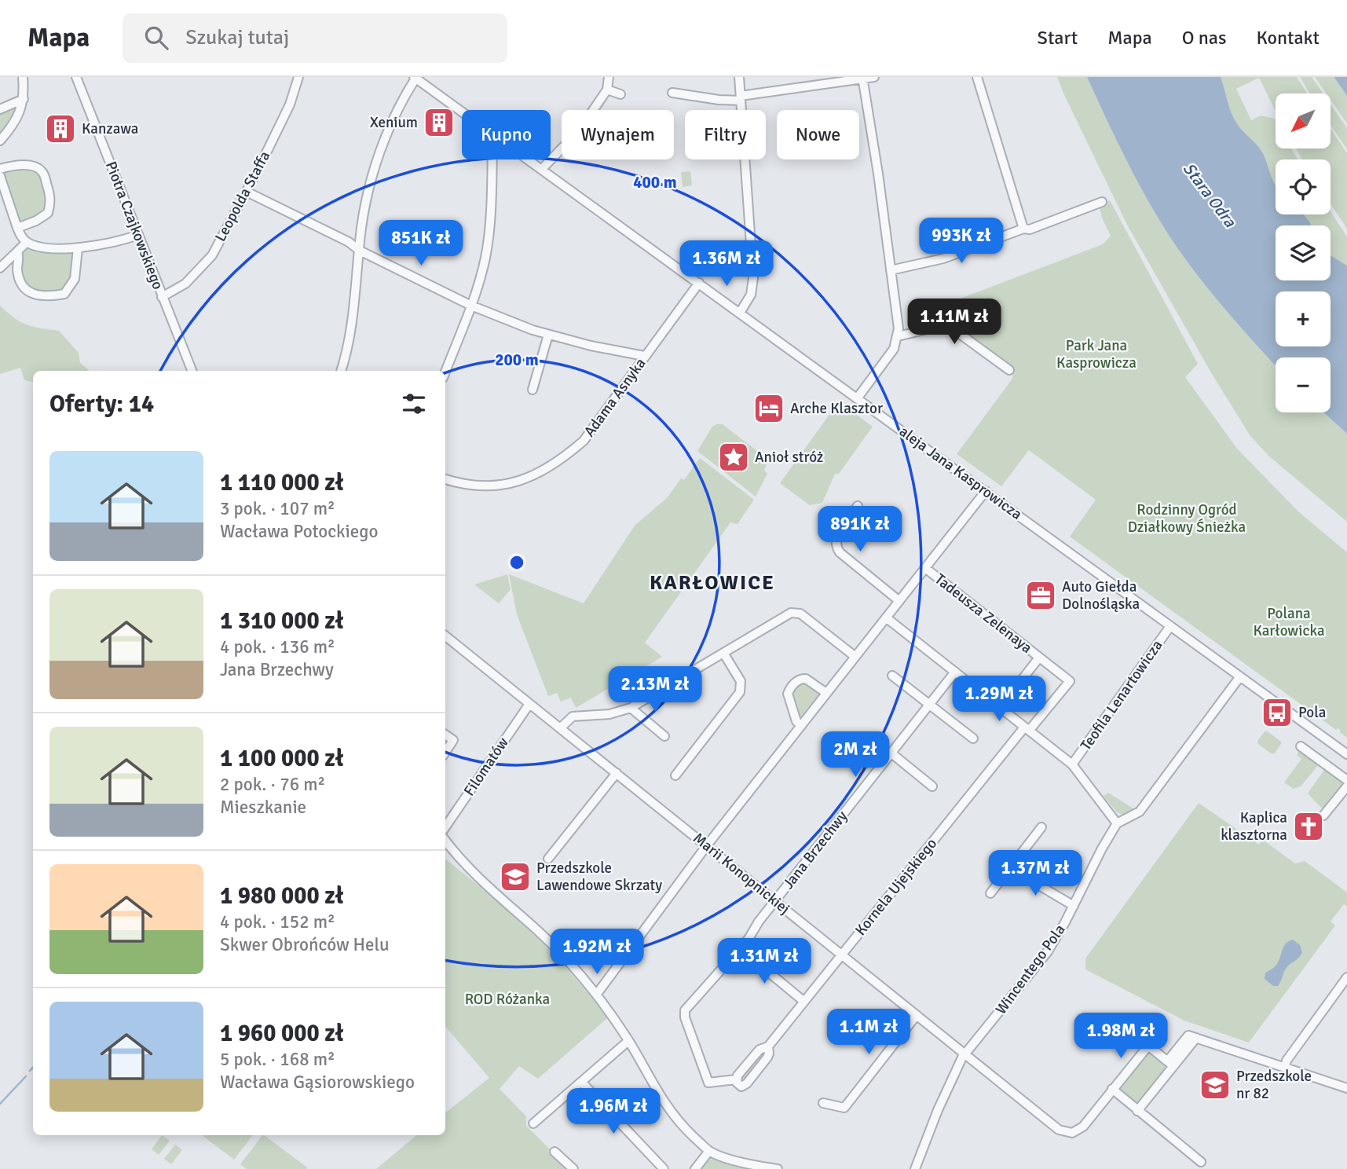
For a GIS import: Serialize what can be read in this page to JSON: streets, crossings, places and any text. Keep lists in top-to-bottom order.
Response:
{
  "streets": {
    "street": [
      "Leopolda Staffa",
      "Piotra Czajkowskiego",
      "Adama Asnyka",
      "aleja Jana Kasprowicza",
      "Tadeusza Zelenaya",
      "Teofila Lenartowicza",
      "Filomatów",
      "Jana Brzechwy",
      "Marii Konopnickiej",
      "Kornela Ujejskiego",
      "Wincentego Pola"
    ]
  },
  "crossings": [
    ["Leopolda Staffa", "Piotra Czajkowskiego"],
    ["Adama Asnyka", "aleja Jana Kasprowicza"],
    ["aleja Jana Kasprowicza", "Teofila Lenartowicza"],
    ["Tadeusza Zelenaya", "Kornela Ujejskiego"],
    ["Filomatów", "Marii Konopnickiej"],
    ["Jana Brzechwy", "Marii Konopnickiej"],
    ["Jana Brzechwy", "Kornela Ujejskiego"],
    ["Marii Konopnickiej", "Kornela Ujejskiego"],
    ["Marii Konopnickiej", "Wincentego Pola"]
  ],
  "districts": ["KARŁOWICE"],
  "water": ["Stara Odra"],
  "parks": [
    "Park Jana Kasprowicza",
    "Rodzinny Ogród Działkowy Śnieżka",
    "Polana Karłowicka",
    "ROD Różanka"
  ],
  "places": {
    "building": ["Xenium", "Kanzawa"],
    "hotel": ["Arche Klasztor"],
    "place": ["Anioł stróż"],
    "office": ["Auto Giełda Dolnośląska"],
    "bus stop": ["Pola"],
    "church": ["Kaplica klasztorna"],
    "school or university": ["Przedszkole Lawendowe Skrzaty", "Przedszkole nr 82"]
  },
  "north": "bottom left",
  "page": {
    "header": "Mapa",
    "search": "Szukaj tutaj",
    "nav": [
      "Start",
      "Mapa",
      "O nas",
      "Kontakt"
    ],
    "map_buttons": ["+", "−"],
    "chip": [
      "Kupno",
      "Wynajem",
      "Filtry",
      "Nowe"
    ],
    "price": [
      "993K zł",
      "851K zł",
      "1.36M zł",
      "1.11M zł",
      "891K zł",
      "2.13M zł",
      "1.29M zł",
      "2M zł",
      "1.37M zł",
      "1.92M zł",
      "1.31M zł",
      "1.1M zł",
      "1.98M zł",
      "1.96M zł"
    ],
    "heading": "Oferty: 14",
    "list": [
      {
        "name": "1 110 000 zł",
        "note": "3 pok. · 107 m² · Wacława Potockiego"
      },
      {
        "name": "1 310 000 zł",
        "note": "4 pok. · 136 m² · Jana Brzechwy"
      },
      {
        "name": "1 100 000 zł",
        "note": "2 pok. · 76 m² · Mieszkanie"
      },
      {
        "name": "1 980 000 zł",
        "note": "4 pok. · 152 m² · Skwer Obrońców Helu"
      },
      {
        "name": "1 960 000 zł",
        "note": "5 pok. · 168 m² · Wacława Gąsiorowskiego"
      }
    ]
  },
  "rings": ["400 m", "200 m"]
}
